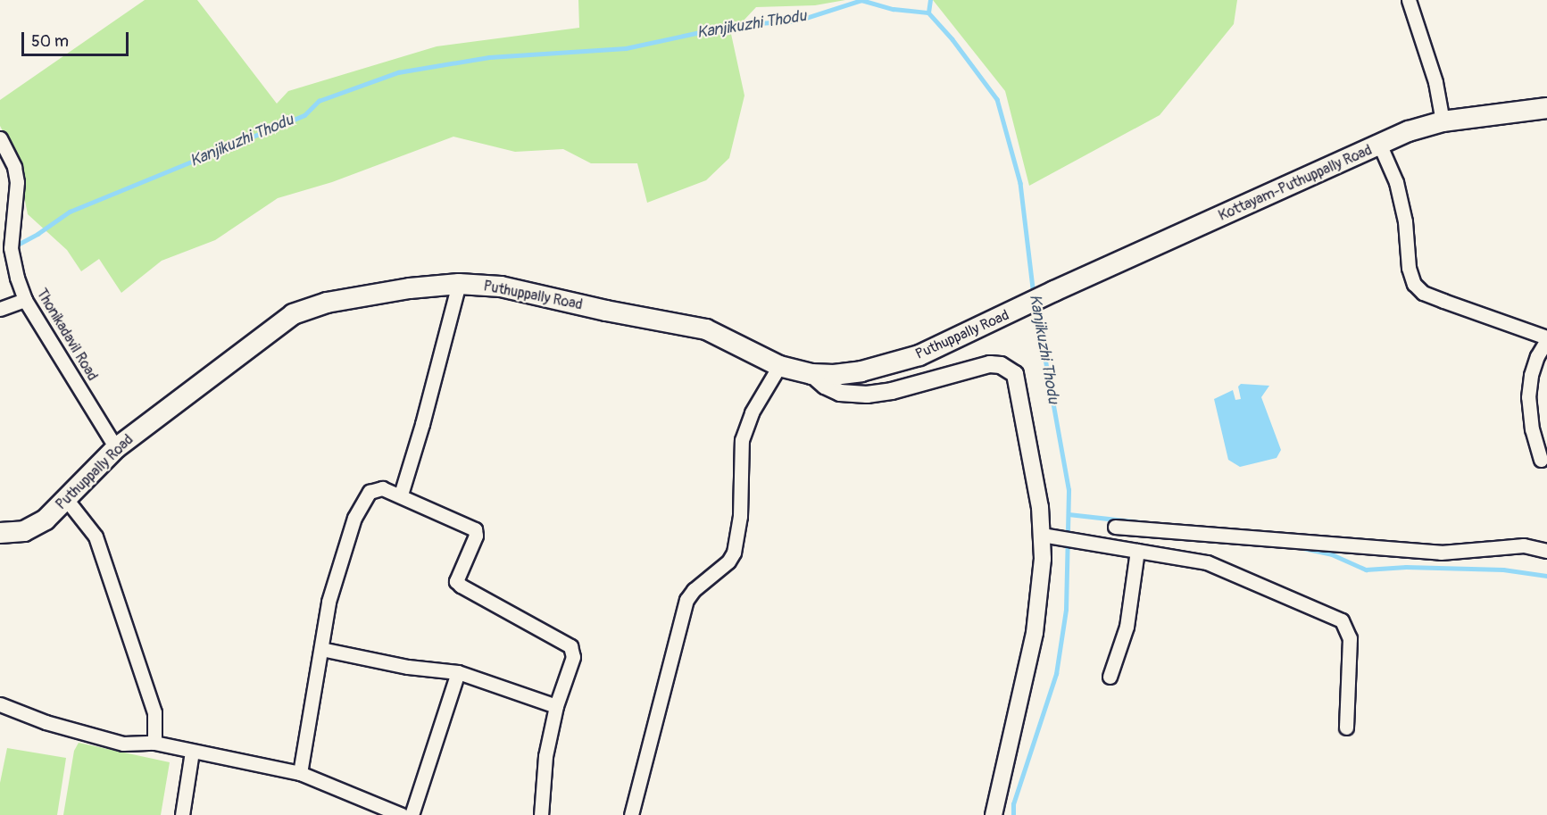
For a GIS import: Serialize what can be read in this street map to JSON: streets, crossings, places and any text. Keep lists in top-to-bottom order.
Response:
{
  "streets": {
    "main road": ["Kottayam-Puthuppally Road", "Puthuppally Road"],
    "street": ["Thonikadavil Road"]
  },
  "crossings": [
    ["Kottayam-Puthuppally Road", "Puthuppally Road"],
    ["Puthuppally Road", "Thonikadavil Road"]
  ],
  "water": ["Kanjikuzhi Thodu"],
  "scale_bar": "50 m"
}
